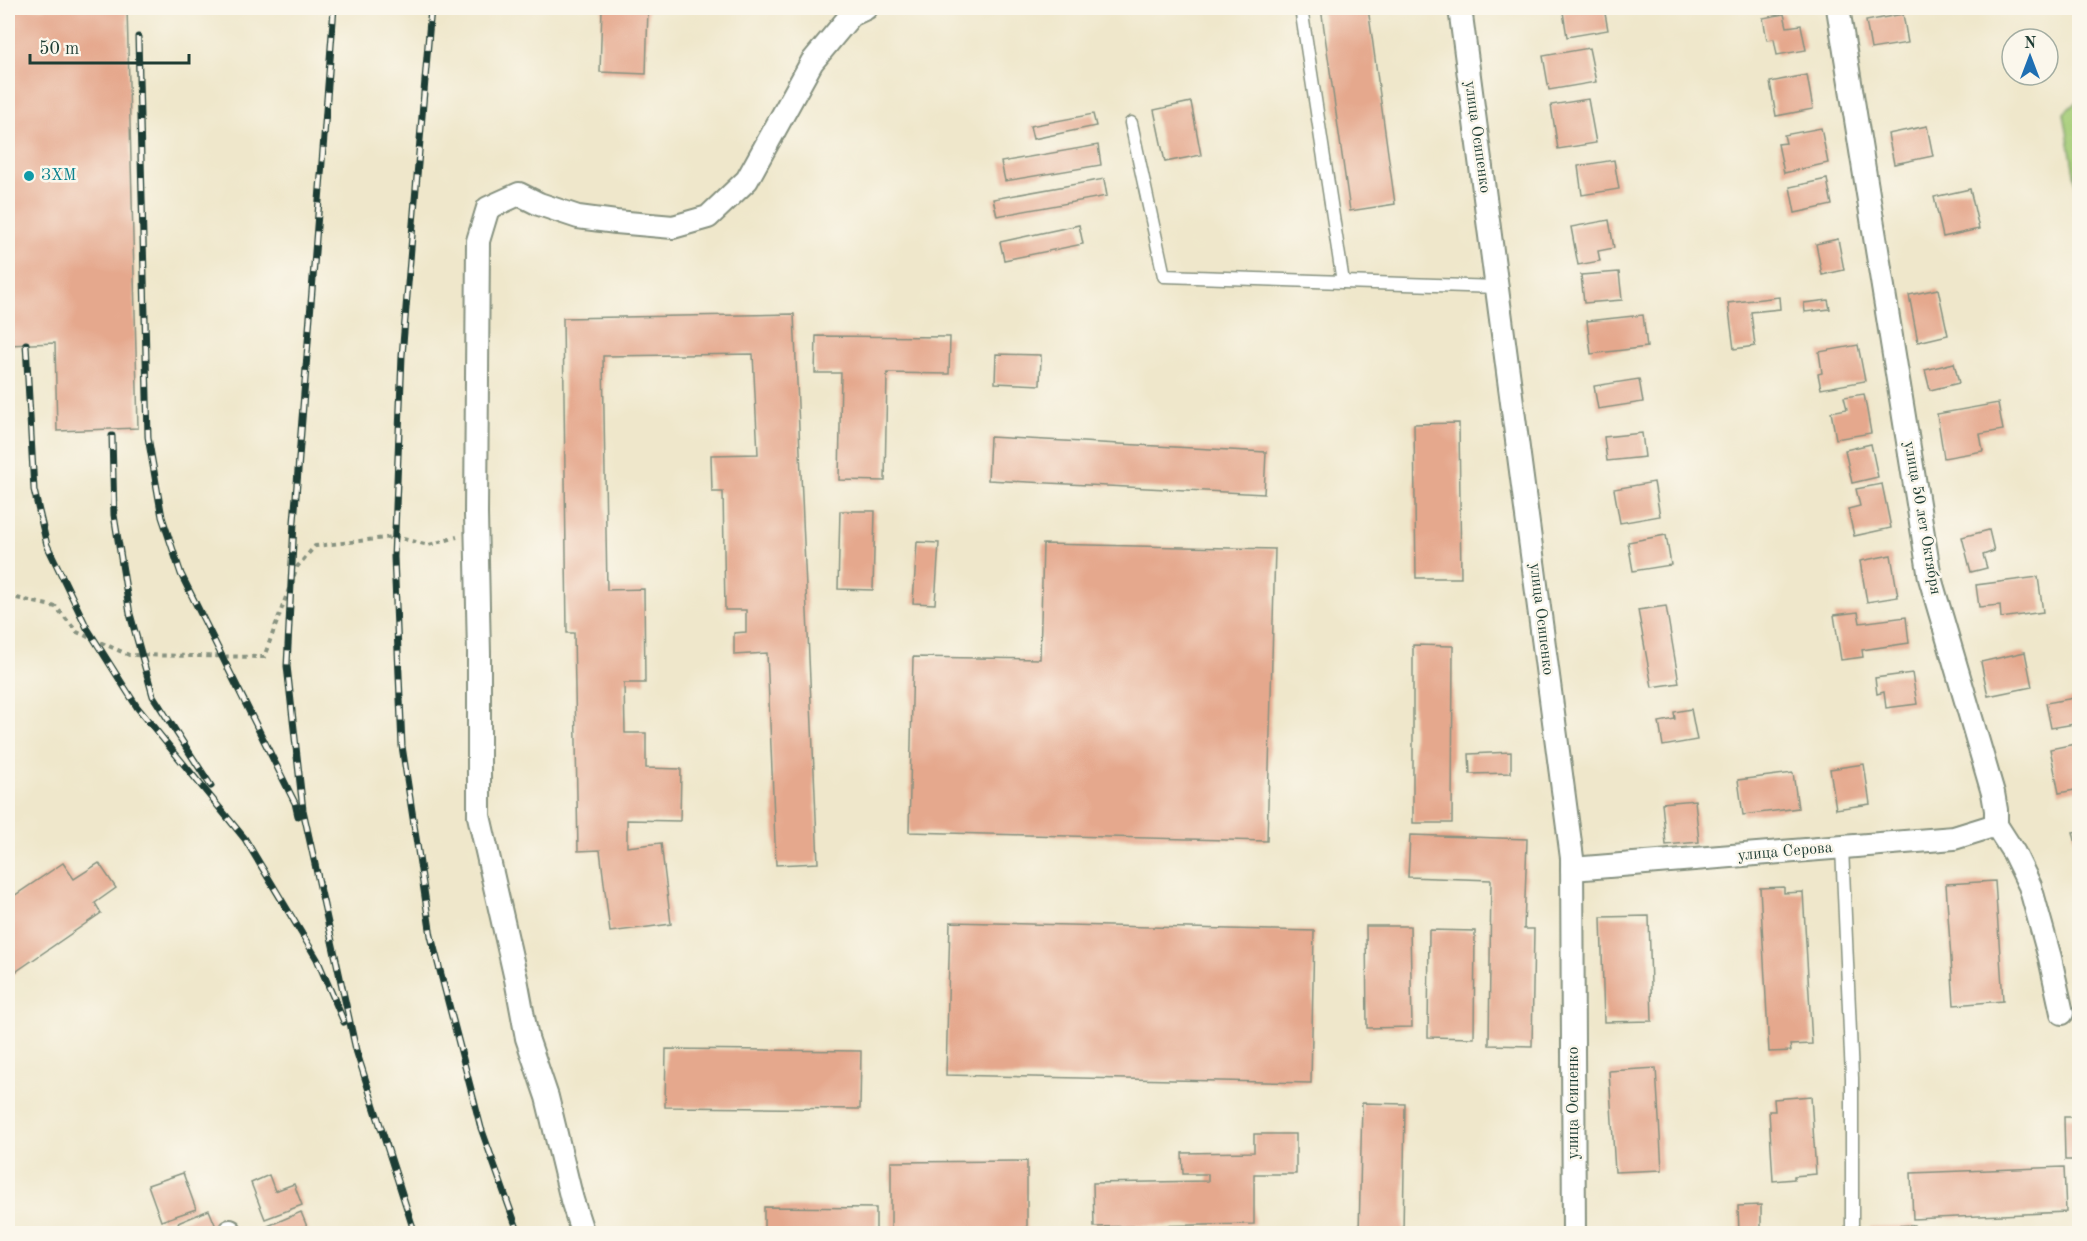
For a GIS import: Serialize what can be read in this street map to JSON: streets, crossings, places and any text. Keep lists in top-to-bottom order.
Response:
{
  "streets": {
    "street": ["улица Осипенко", "улица 50 лет Октября", "улица Серова"]
  },
  "crossings": [
    ["улица Осипенко", "улица Серова"],
    ["улица 50 лет Октября", "улица Серова"]
  ],
  "places": ["ЗХМ"],
  "scale_bar": "50 m",
  "north": "top"
}
